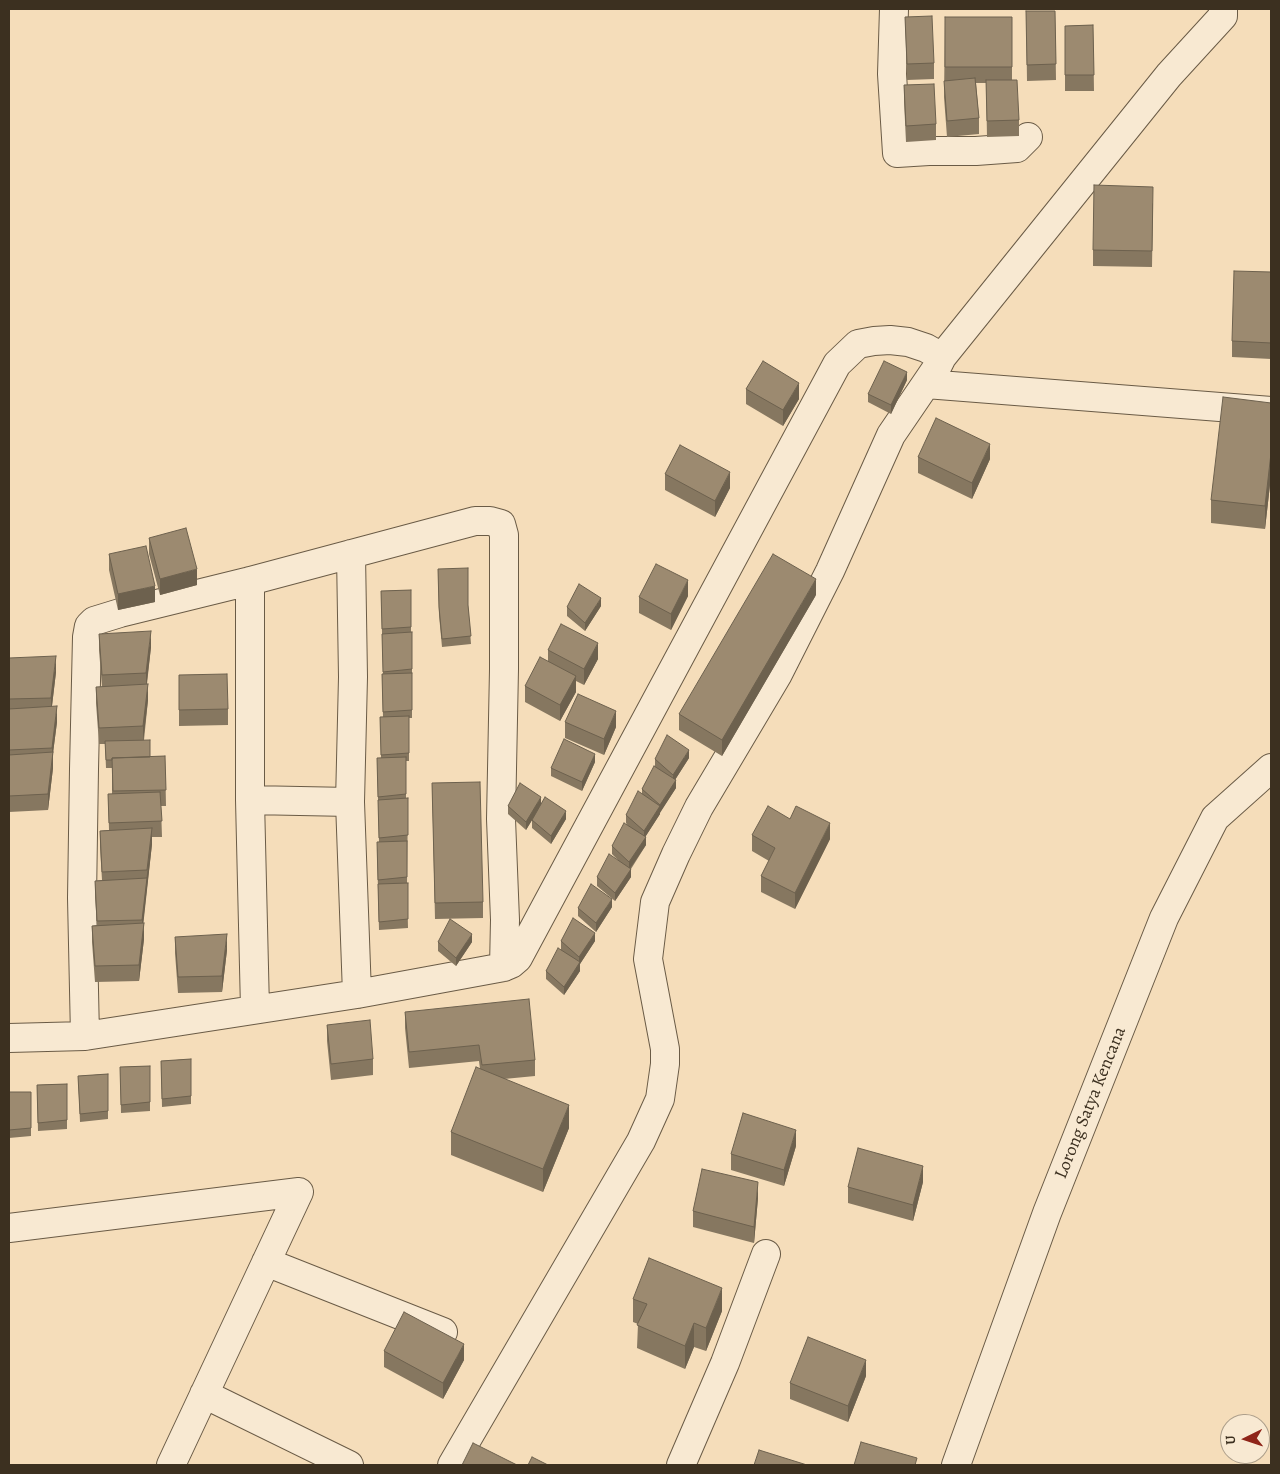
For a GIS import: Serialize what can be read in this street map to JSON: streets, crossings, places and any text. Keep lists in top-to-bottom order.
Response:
{
  "streets": {
    "street": ["Lorong Satya Kencana"]
  },
  "north": "left"
}
